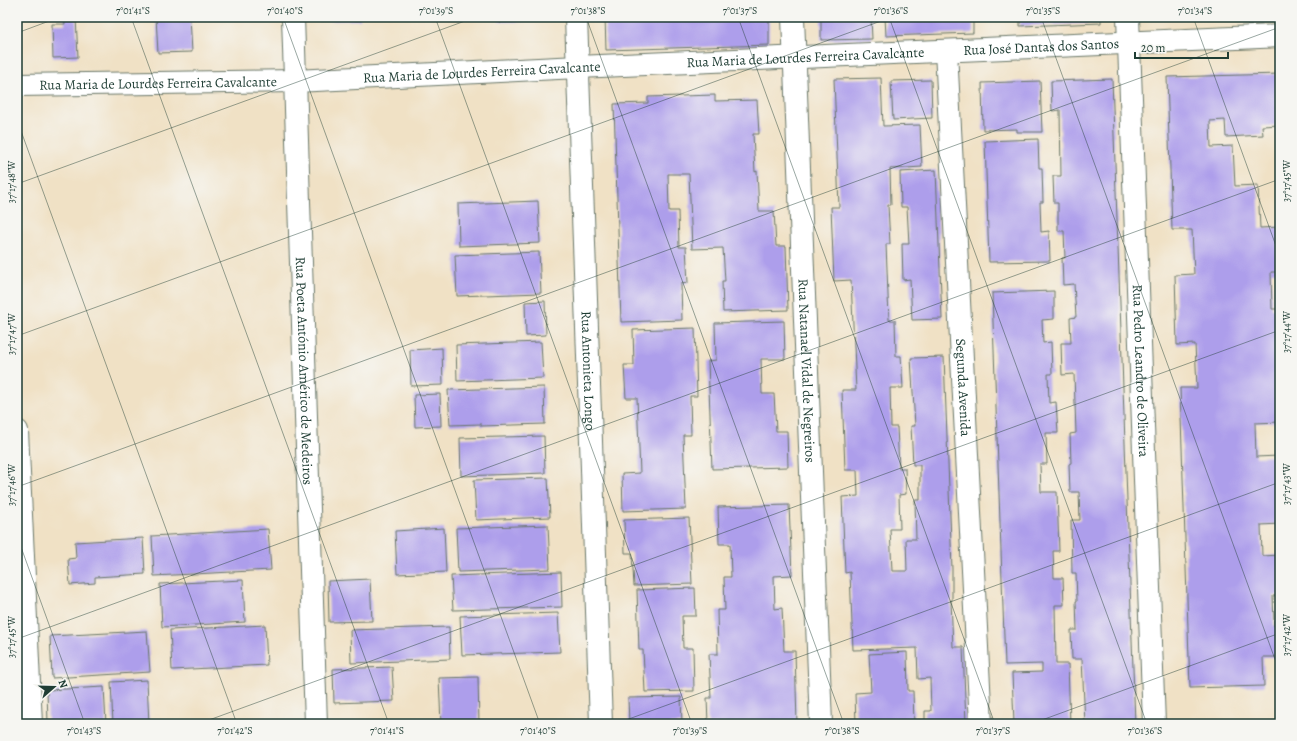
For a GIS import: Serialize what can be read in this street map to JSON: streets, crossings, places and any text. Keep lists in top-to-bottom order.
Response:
{
  "streets": {
    "street": [
      "Rua José Dantas dos Santos",
      "Rua Maria de Lourdes Ferreira Cavalcante",
      "Rua Antonieta Longo",
      "Rua Pedro Leandro de Oliveira",
      "Rua Poeta António Américo de Medeiros",
      "Rua Natanael Vidal de Negreiros",
      "Segunda Avenida"
    ]
  },
  "crossings": [
    ["Rua José Dantas dos Santos", "Rua Maria de Lourdes Ferreira Cavalcante"],
    ["Rua José Dantas dos Santos", "Rua Pedro Leandro de Oliveira"],
    ["Rua José Dantas dos Santos", "Segunda Avenida"],
    ["Rua Maria de Lourdes Ferreira Cavalcante", "Rua Antonieta Longo"],
    ["Rua Maria de Lourdes Ferreira Cavalcante", "Rua Poeta António Américo de Medeiros"],
    ["Rua Maria de Lourdes Ferreira Cavalcante", "Rua Natanael Vidal de Negreiros"],
    ["Rua Maria de Lourdes Ferreira Cavalcante", "Segunda Avenida"]
  ],
  "scale_bar": "20 m",
  "north": "right",
  "coordinates": [
    "7°01'41\"S",
    "7°01'40\"S",
    "7°01'39\"S",
    "7°01'38\"S",
    "7°01'37\"S",
    "7°01'36\"S",
    "7°01'35\"S",
    "7°01'34\"S",
    "37°17'45\"W",
    "37°17'48\"W",
    "37°17'44\"W",
    "37°17'47\"W",
    "37°17'43\"W",
    "37°17'46\"W",
    "37°17'42\"W",
    "7°01'43\"S",
    "7°01'42\"S"
  ]
}
